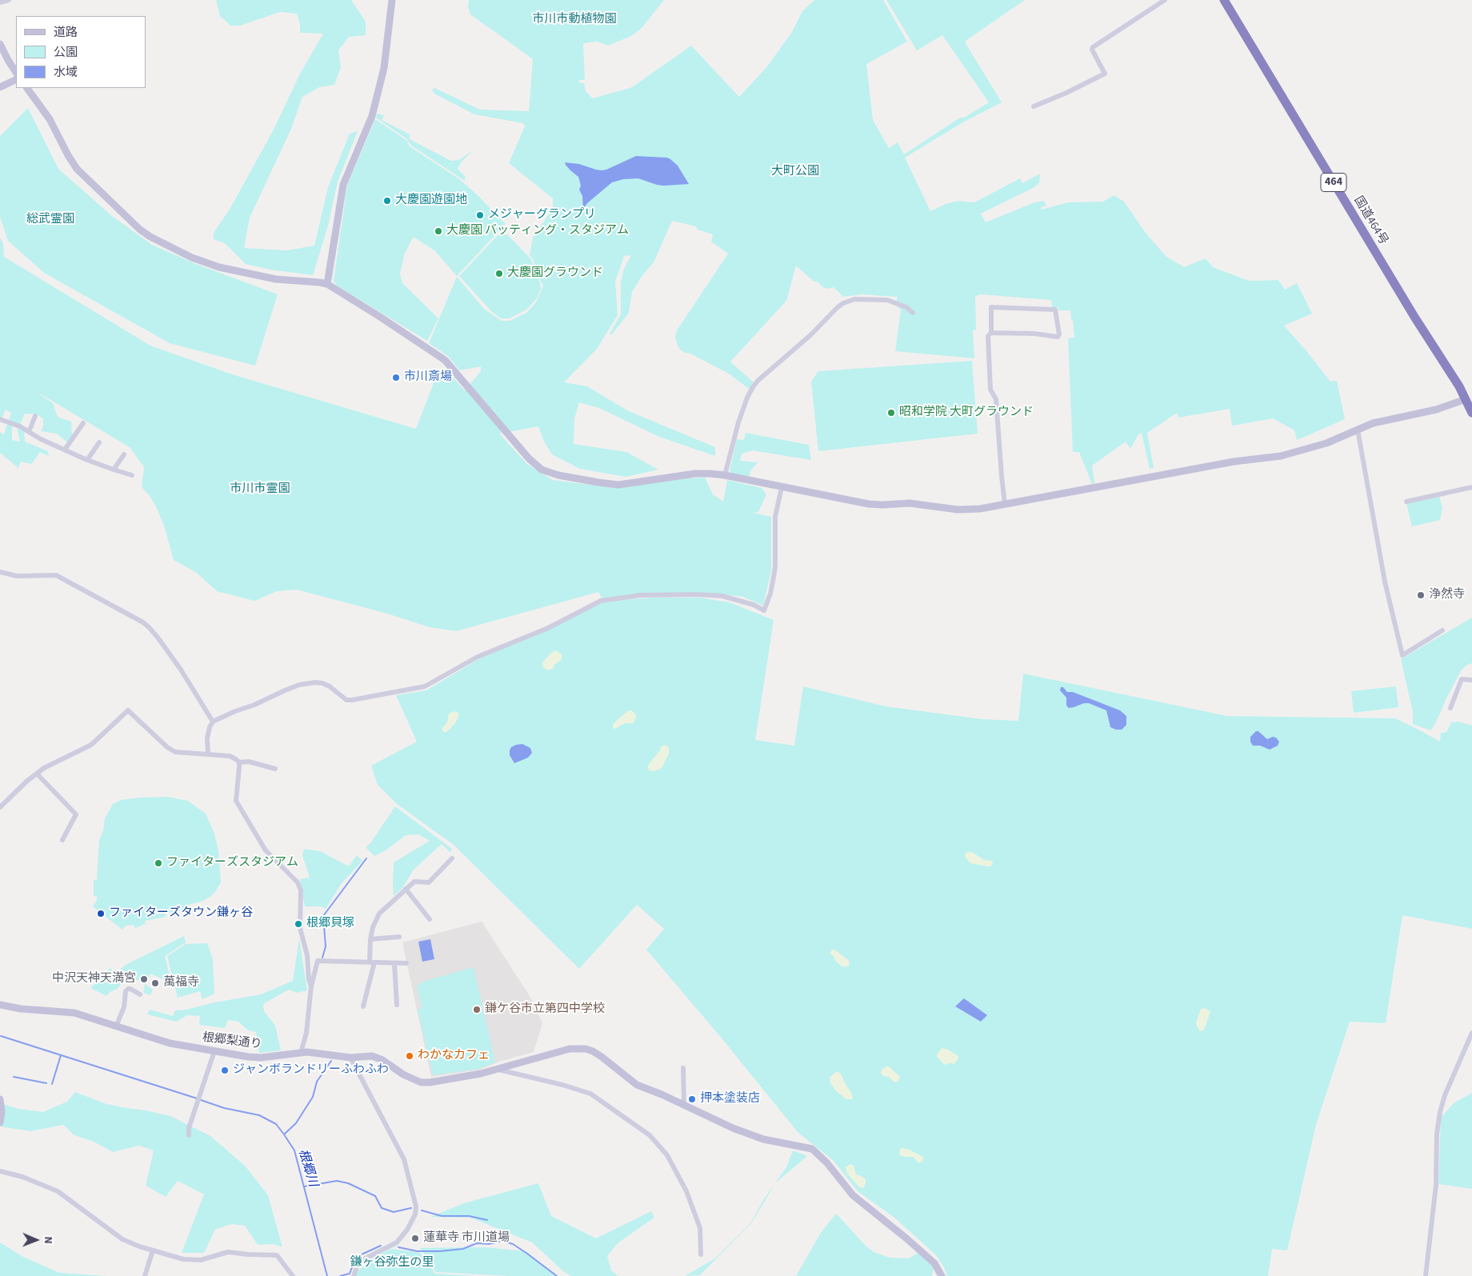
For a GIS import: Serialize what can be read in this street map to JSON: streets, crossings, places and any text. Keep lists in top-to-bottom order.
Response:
{
  "streets": {
    "highway": ["464", "国道464号"],
    "street": ["根郷梨通り"]
  },
  "water": ["根郷川"],
  "parks": [
    "市川市動植物園",
    "大町公園",
    "総武霊園",
    "市川市霊園",
    "鎌ヶ谷弥生の里"
  ],
  "places": [
    "大慶園遊園地",
    "メジャーグランプリ",
    "大慶園 バッティング・スタジアム",
    "大慶園グラウンド",
    "市川斎場",
    "昭和学院 大町グラウンド",
    "浄然寺",
    "ファイターズスタジアム",
    "ファイターズタウン鎌ヶ谷",
    "根郷貝塚",
    "中沢天神天満宮",
    "萬福寺",
    "鎌ケ谷市立第四中学校",
    "わかなカフェ",
    "ジャンボランドリーふわふわ",
    "押本塗装店",
    "蓮華寺 市川道場"
  ],
  "legend": ["道路", "公園", "水域"],
  "north": "right"
}
